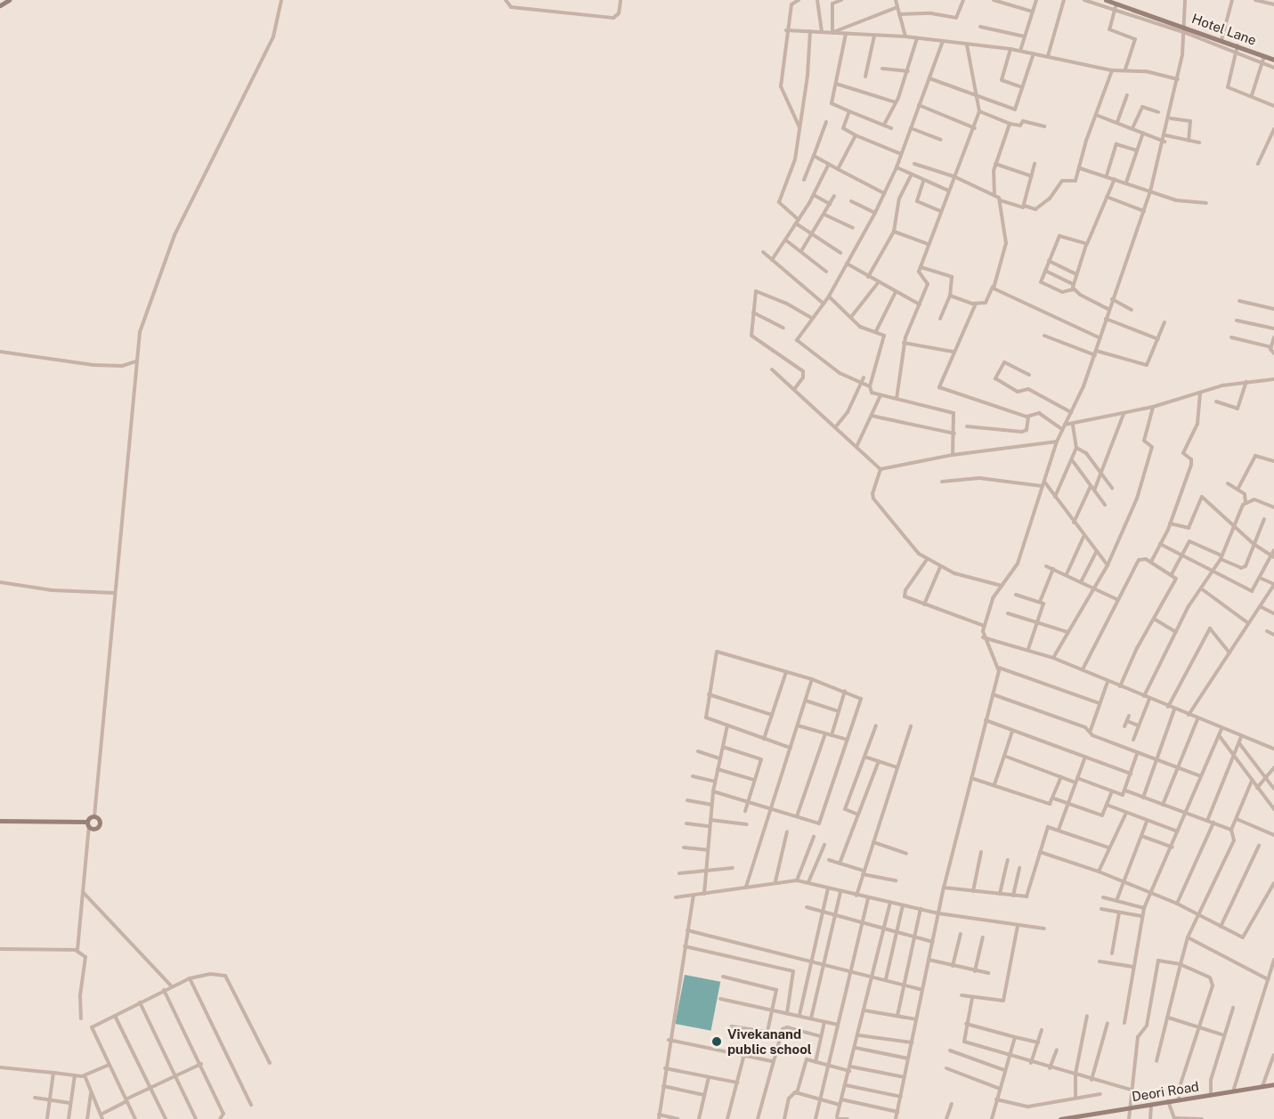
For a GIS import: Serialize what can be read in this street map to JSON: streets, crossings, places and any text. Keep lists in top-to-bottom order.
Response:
{
  "streets": {
    "street": ["Hotel Lane", "Deori Road"]
  },
  "places": ["Vivekanand public school"]
}
